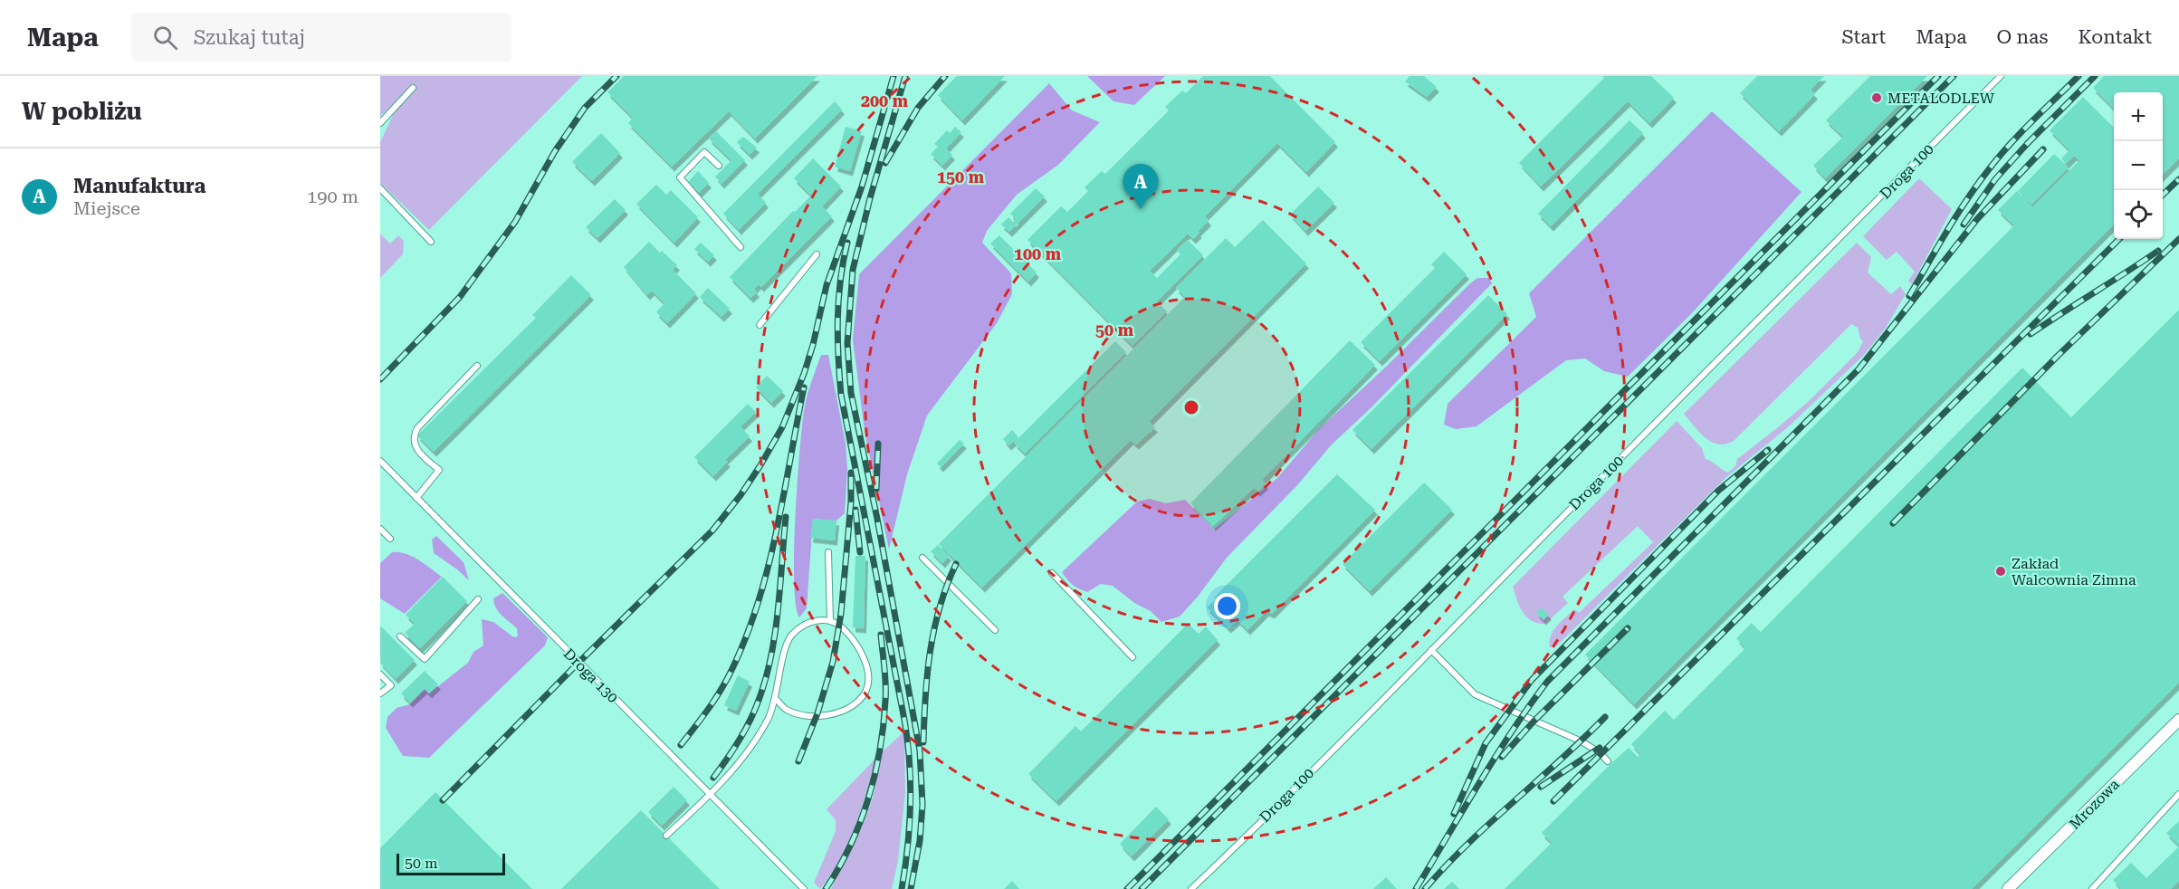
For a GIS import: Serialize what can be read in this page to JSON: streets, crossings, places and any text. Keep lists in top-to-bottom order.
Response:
{
  "streets": {
    "street": ["Mrozowa"],
    "lane": ["Droga 100", "Droga 130"]
  },
  "places": ["METALODLEW", "Zakład Walcownia Zimna"],
  "scale_bar": "50 m",
  "page": {
    "header": "Mapa",
    "search": "Szukaj tutaj",
    "nav": [
      "Start",
      "Mapa",
      "O nas",
      "Kontakt"
    ],
    "heading": "W pobliżu",
    "map_buttons": ["+", "−"],
    "list": [
      {
        "mark": "A",
        "name": "Manufaktura",
        "note": "Miejsce",
        "value": "190 m"
      }
    ],
    "pins": "A",
    "scale": "50 m"
  },
  "rings": [
    "200 m",
    "150 m",
    "100 m",
    "50 m"
  ]
}
